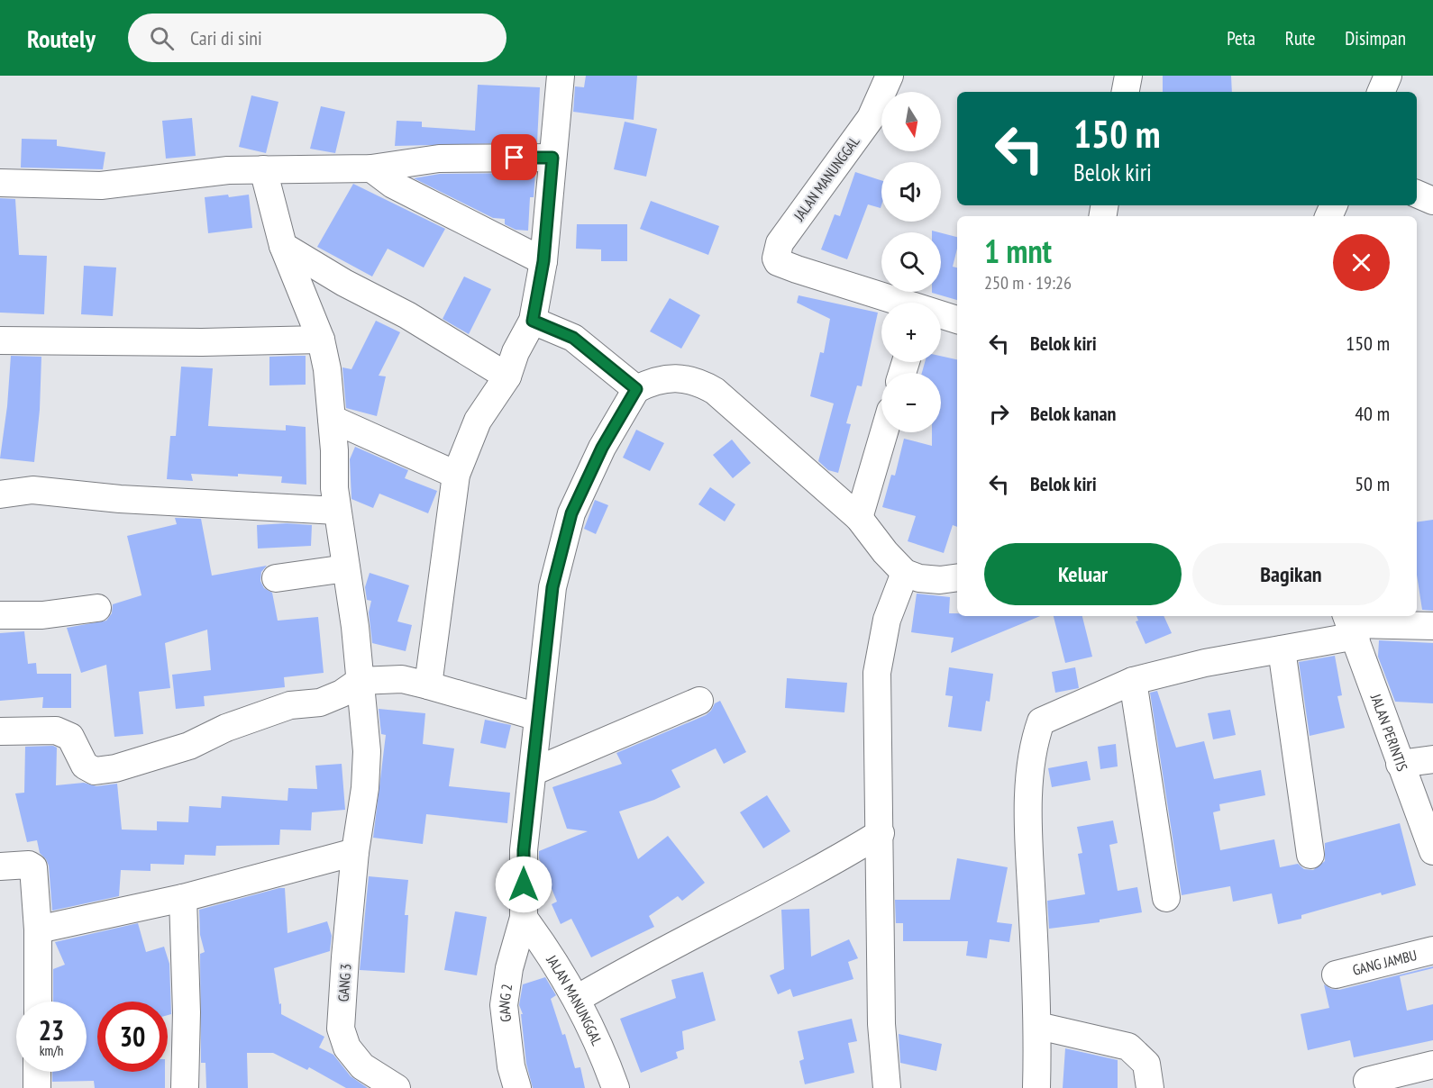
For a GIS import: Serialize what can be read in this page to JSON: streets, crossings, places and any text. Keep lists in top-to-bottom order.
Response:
{
  "streets": {
    "street": [
      "JALAN MANUNGGAL",
      "JALAN PERINTIS",
      "GANG JAMBU",
      "GANG 3",
      "GANG 2"
    ]
  },
  "crossings": [
    ["JALAN MANUNGGAL", "GANG 2"]
  ],
  "north": "bottom",
  "page": {
    "header": "Routely",
    "search": "Cari di sini",
    "nav": ["Peta", "Rute", "Disimpan"],
    "map_buttons": ["+", "−"],
    "turn": ["150 m", "Belok kiri"],
    "heading": ["1 mnt", "250 m · 19:26"],
    "list": [
      {
        "name": "Belok kiri",
        "value": "150 m"
      },
      {
        "name": "Belok kanan",
        "value": "40 m"
      },
      {
        "name": "Belok kiri",
        "value": "50 m"
      }
    ],
    "buttons": ["Keluar", "Bagikan"],
    "speed": "23 km/h",
    "limit": "30"
  }
}
